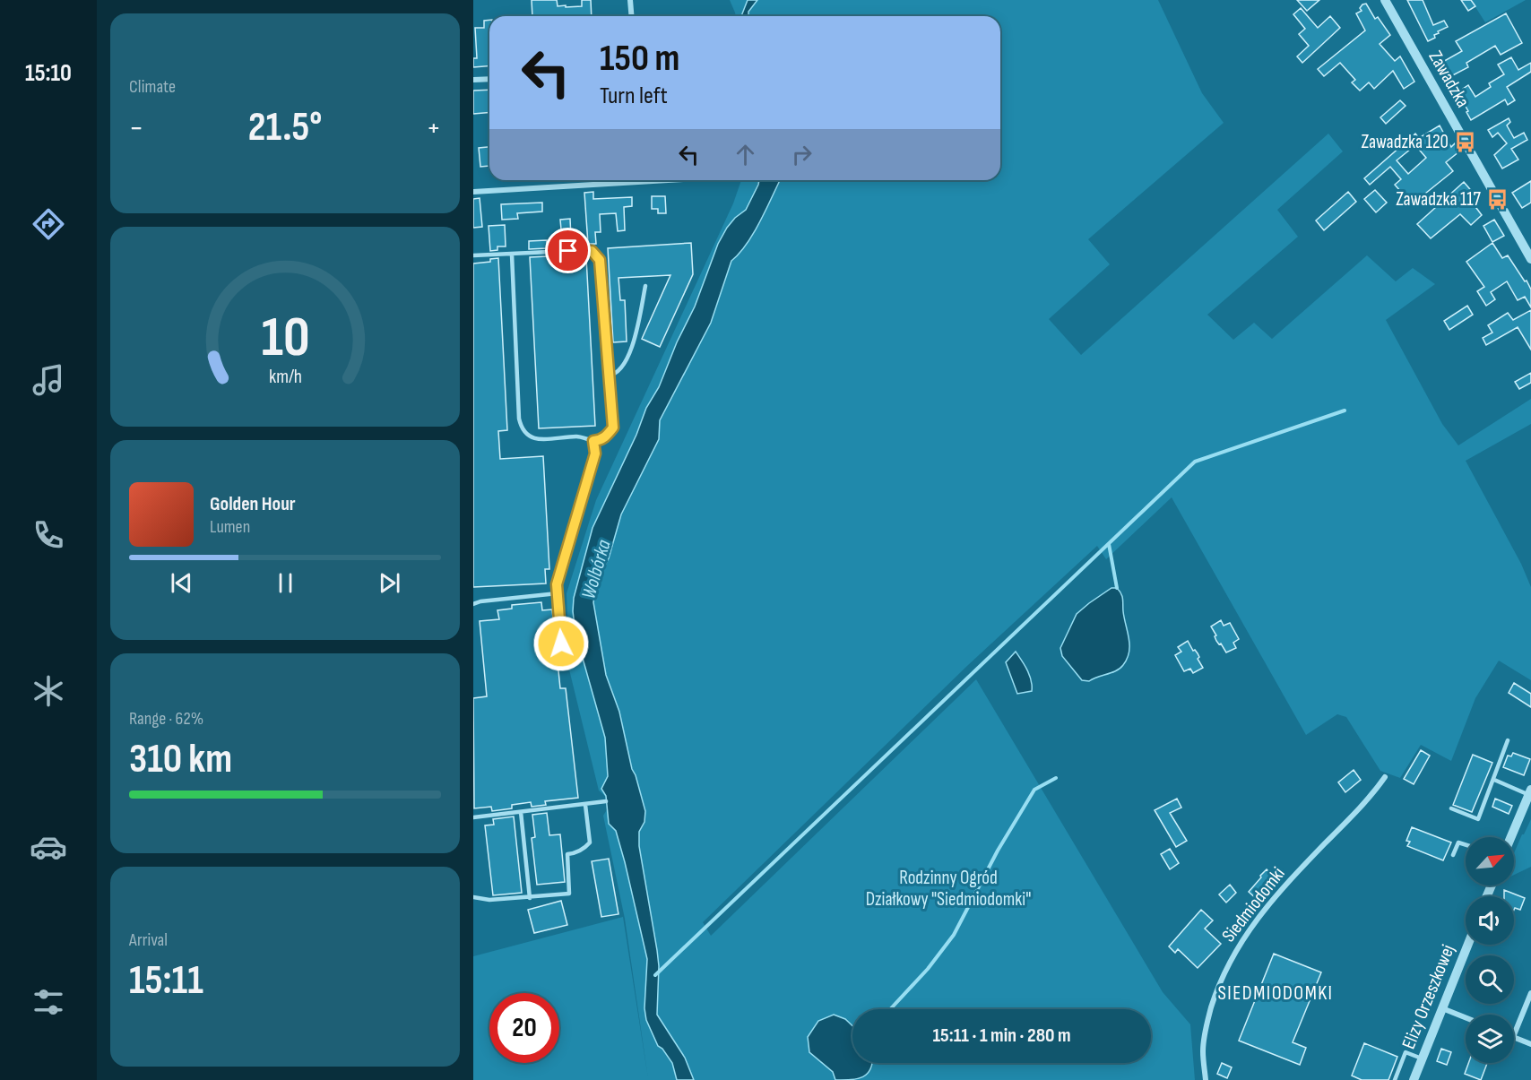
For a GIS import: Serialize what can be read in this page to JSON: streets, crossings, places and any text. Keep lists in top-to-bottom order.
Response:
{
  "streets": {
    "street": ["Zawadzka", "Siedmiodomki", "Elizy Orzeszkowej"]
  },
  "districts": ["SIEDMIODOMKI"],
  "water": ["Wolbórka"],
  "parks": ["Rodzinny Ogród Działkowy \"Siedmiodomki\""],
  "places": {
    "bus stop": ["Zawadzka 120", "Zawadzka 117"]
  },
  "north": "top right",
  "page": {
    "tabs": "15:10",
    "tile": [
      "Climate",
      ["Range · 62%", "310 km"],
      ["Arrival", "15:11"]
    ],
    "turn": ["150 m", "Turn left"],
    "heat": ["−", "21.5°", "+"],
    "song": ["Golden Hour", "Lumen"],
    "limit": "20",
    "trip": "15:11 · 1 min · 280 m",
    "gauge": ["10", "km/h"]
  }
}
